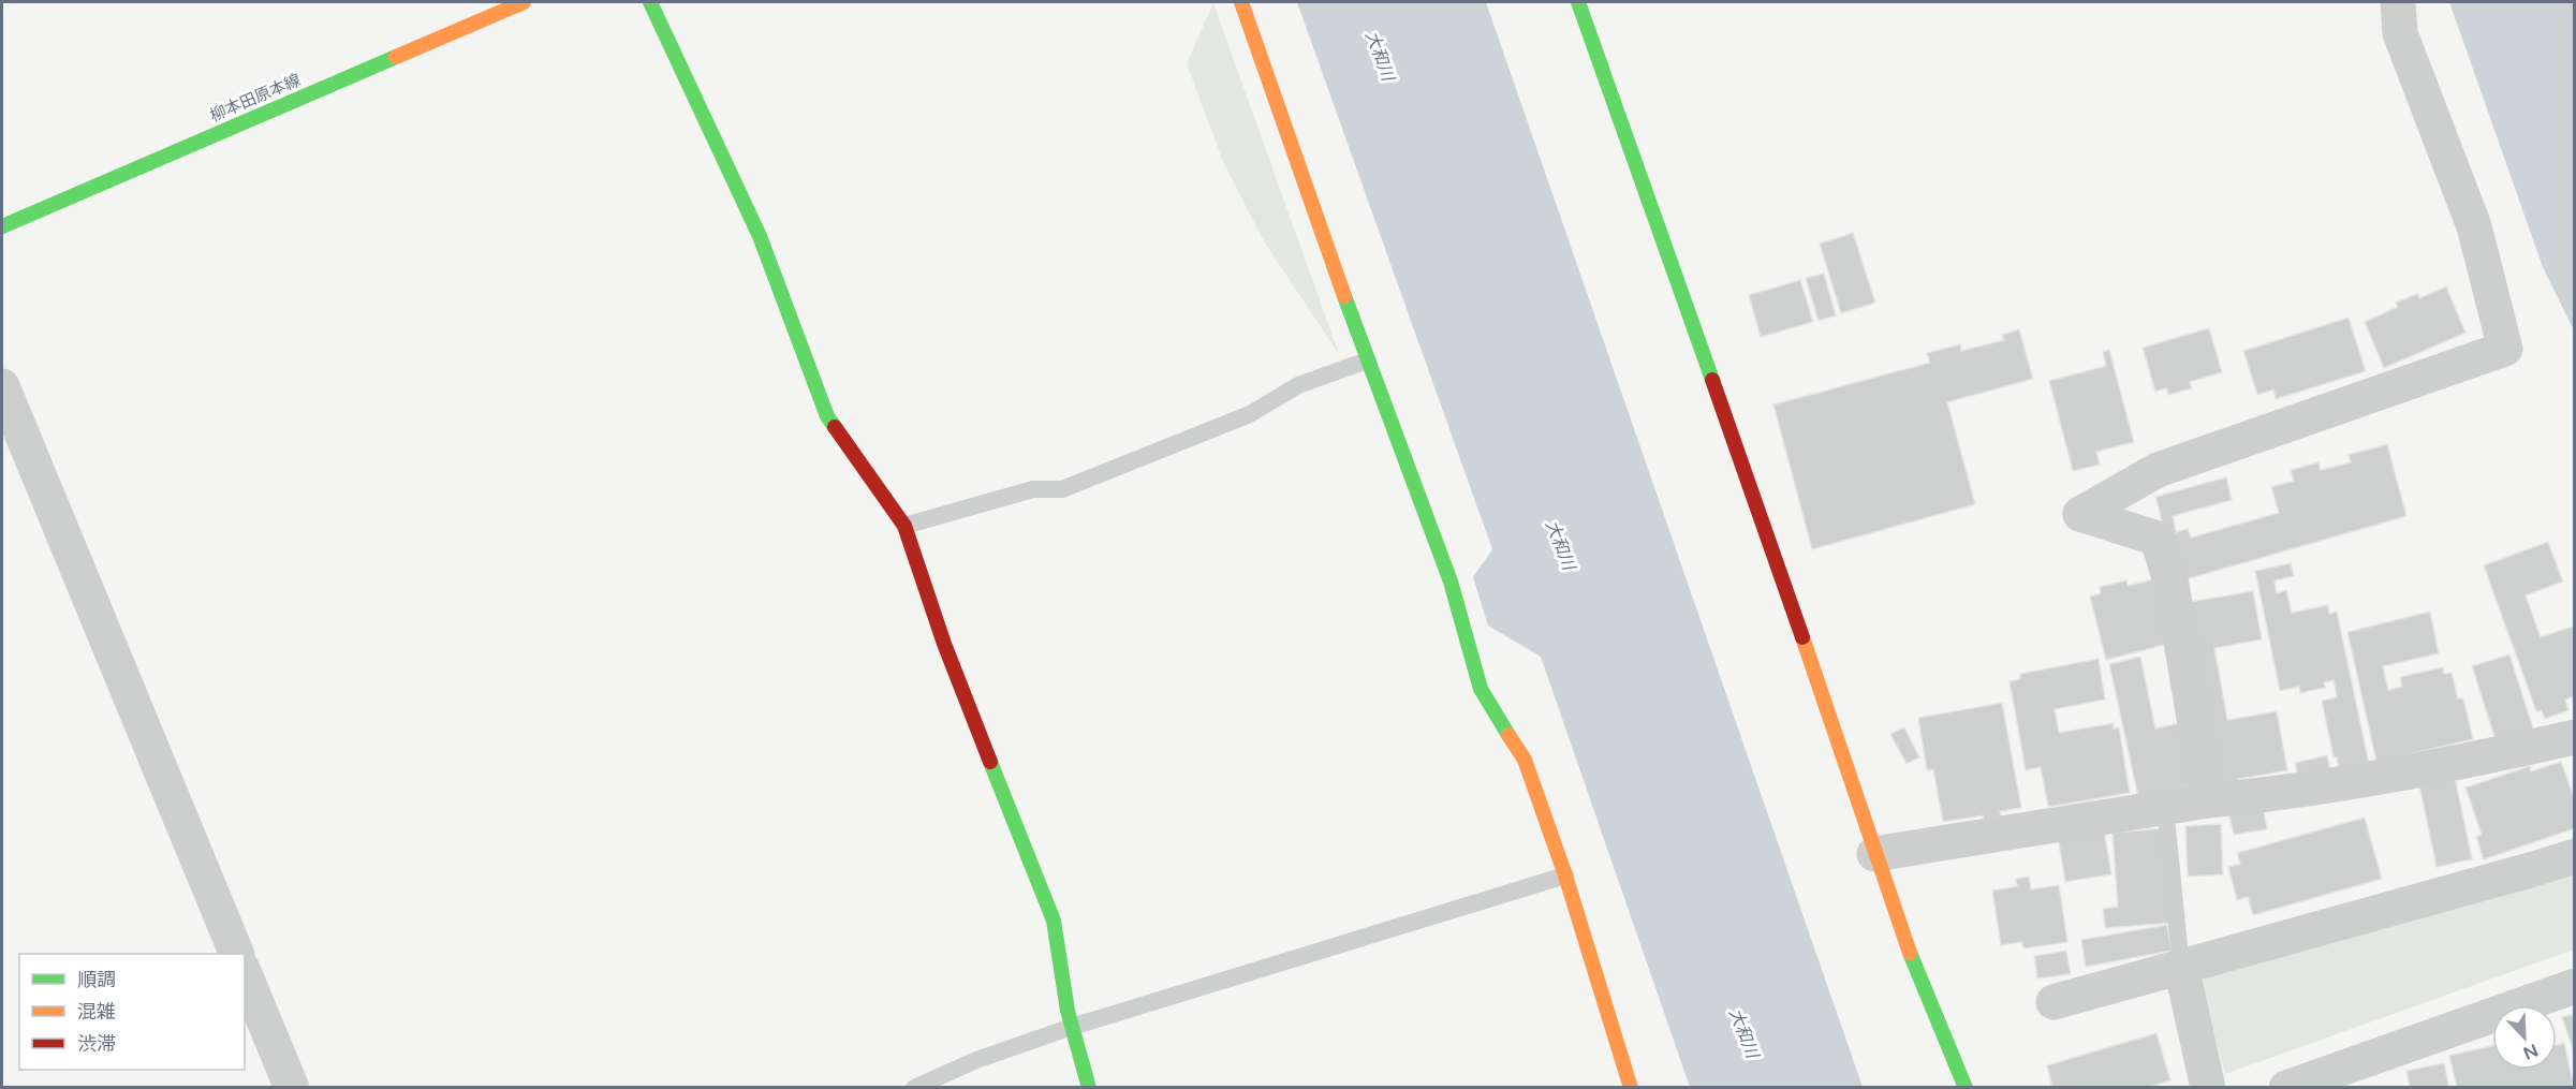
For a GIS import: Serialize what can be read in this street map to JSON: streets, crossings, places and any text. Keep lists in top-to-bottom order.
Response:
{
  "streets": {
    "street": ["柳本田原本線"]
  },
  "water": ["大和川"],
  "legend": ["順調", "混雑", "渋滞"],
  "north": "bottom right"
}
